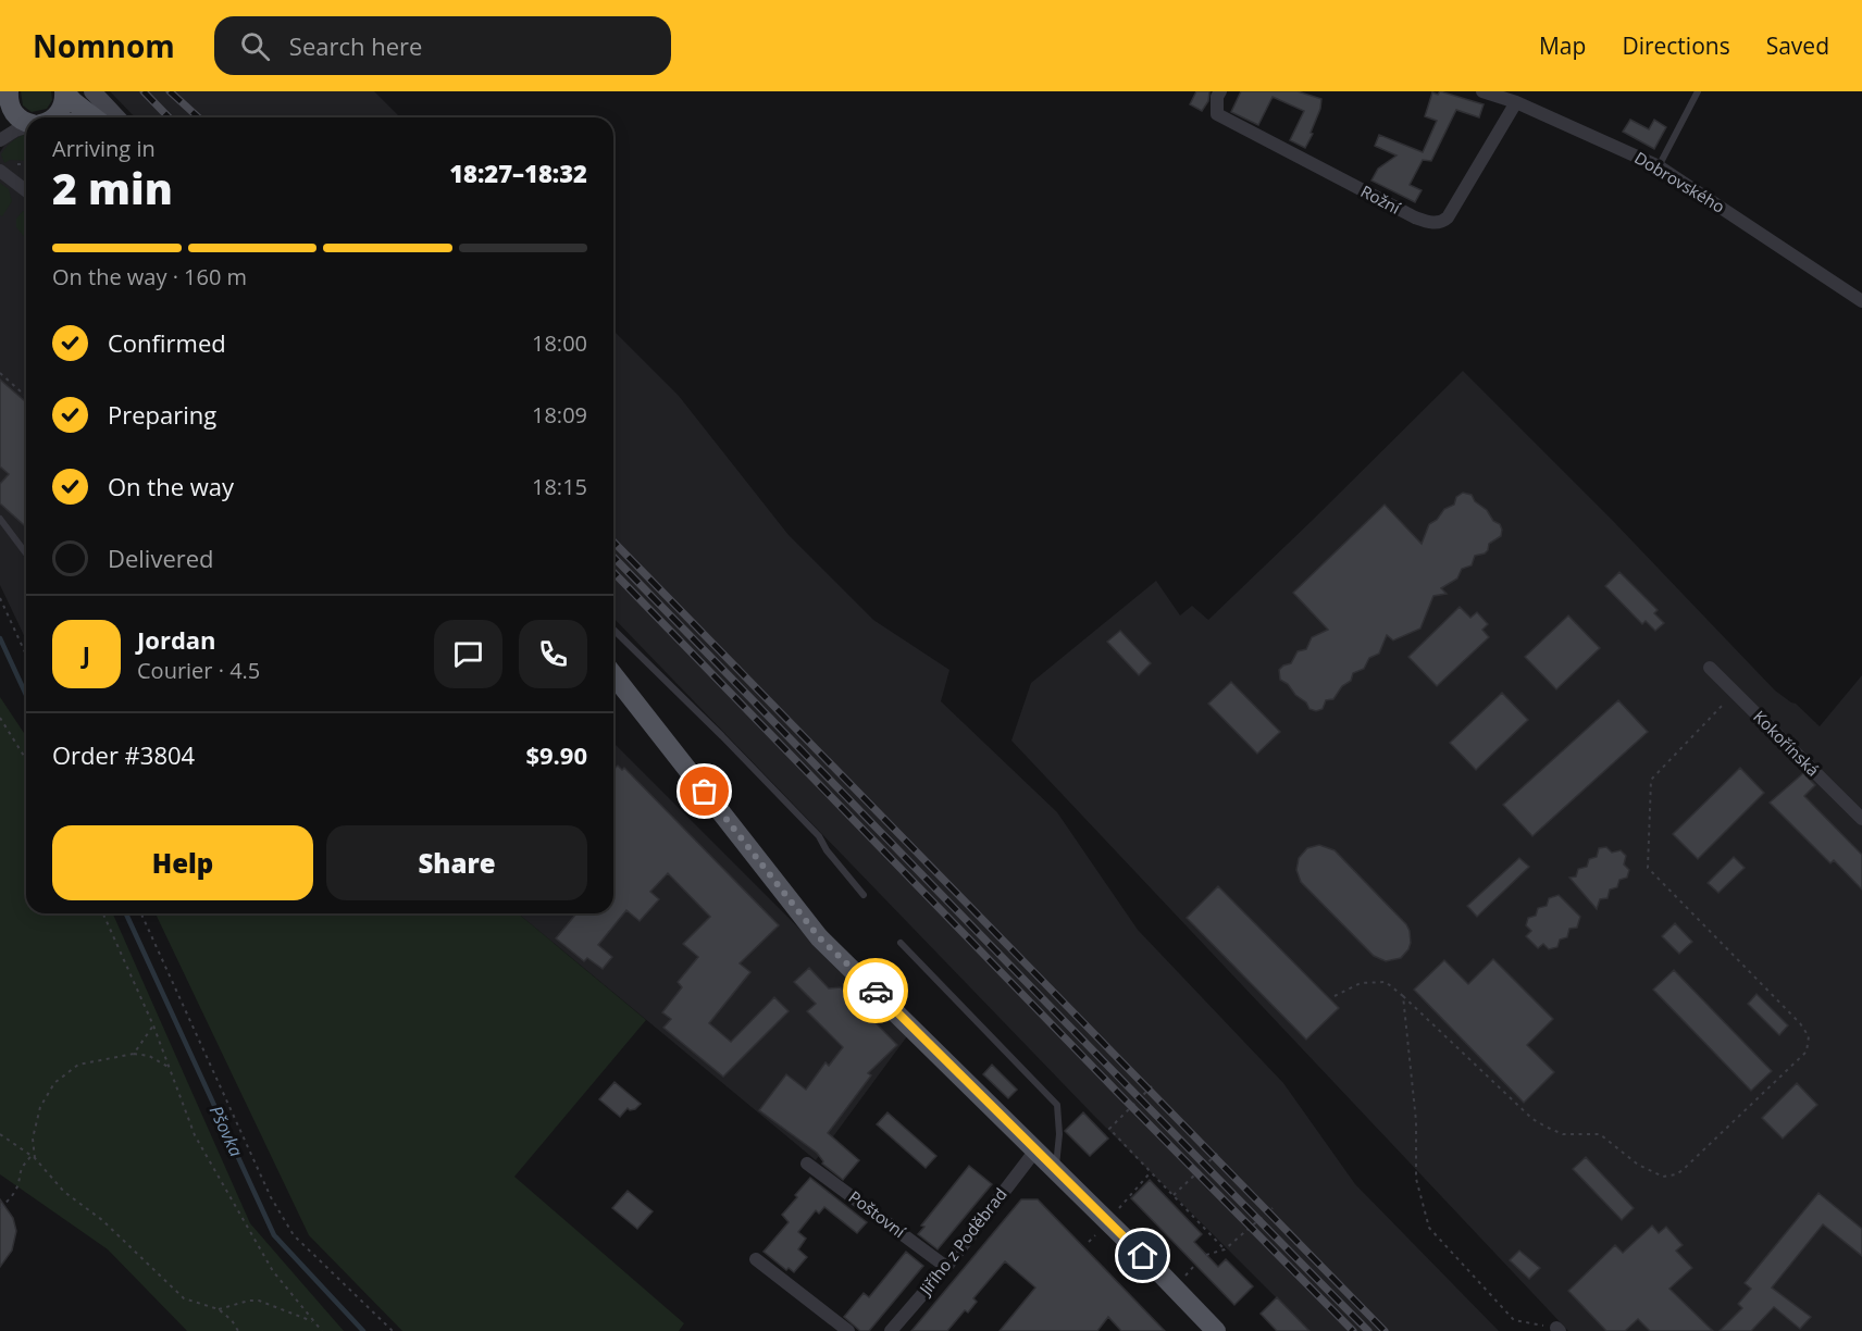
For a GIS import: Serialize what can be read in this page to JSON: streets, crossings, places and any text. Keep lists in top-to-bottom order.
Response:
{
  "streets": {
    "street": [
      "Dobrovského",
      "Rožní",
      "Kokořínská",
      "Poštovní",
      "Jiřího z Poděbrad"
    ]
  },
  "crossings": [
    ["Dobrovského", "Rožní"],
    ["Poštovní", "Jiřího z Poděbrad"]
  ],
  "water": ["Pšovka"],
  "page": {
    "header": "Nomnom",
    "search": "Search here",
    "nav": ["Map", "Directions", "Saved"],
    "heading": ["2 min", "Arriving in", "18:27–18:32"],
    "panel": [
      "Jordan",
      "Courier · 4.5",
      "Order #3804",
      "$9.90"
    ],
    "bar": "On the way · 160 m",
    "list": [
      ["Confirmed", "18:00"],
      ["Preparing", "18:09"],
      ["On the way", "18:15"],
      "Delivered"
    ],
    "round": "J",
    "buttons": ["Help", "Share"]
  }
}
